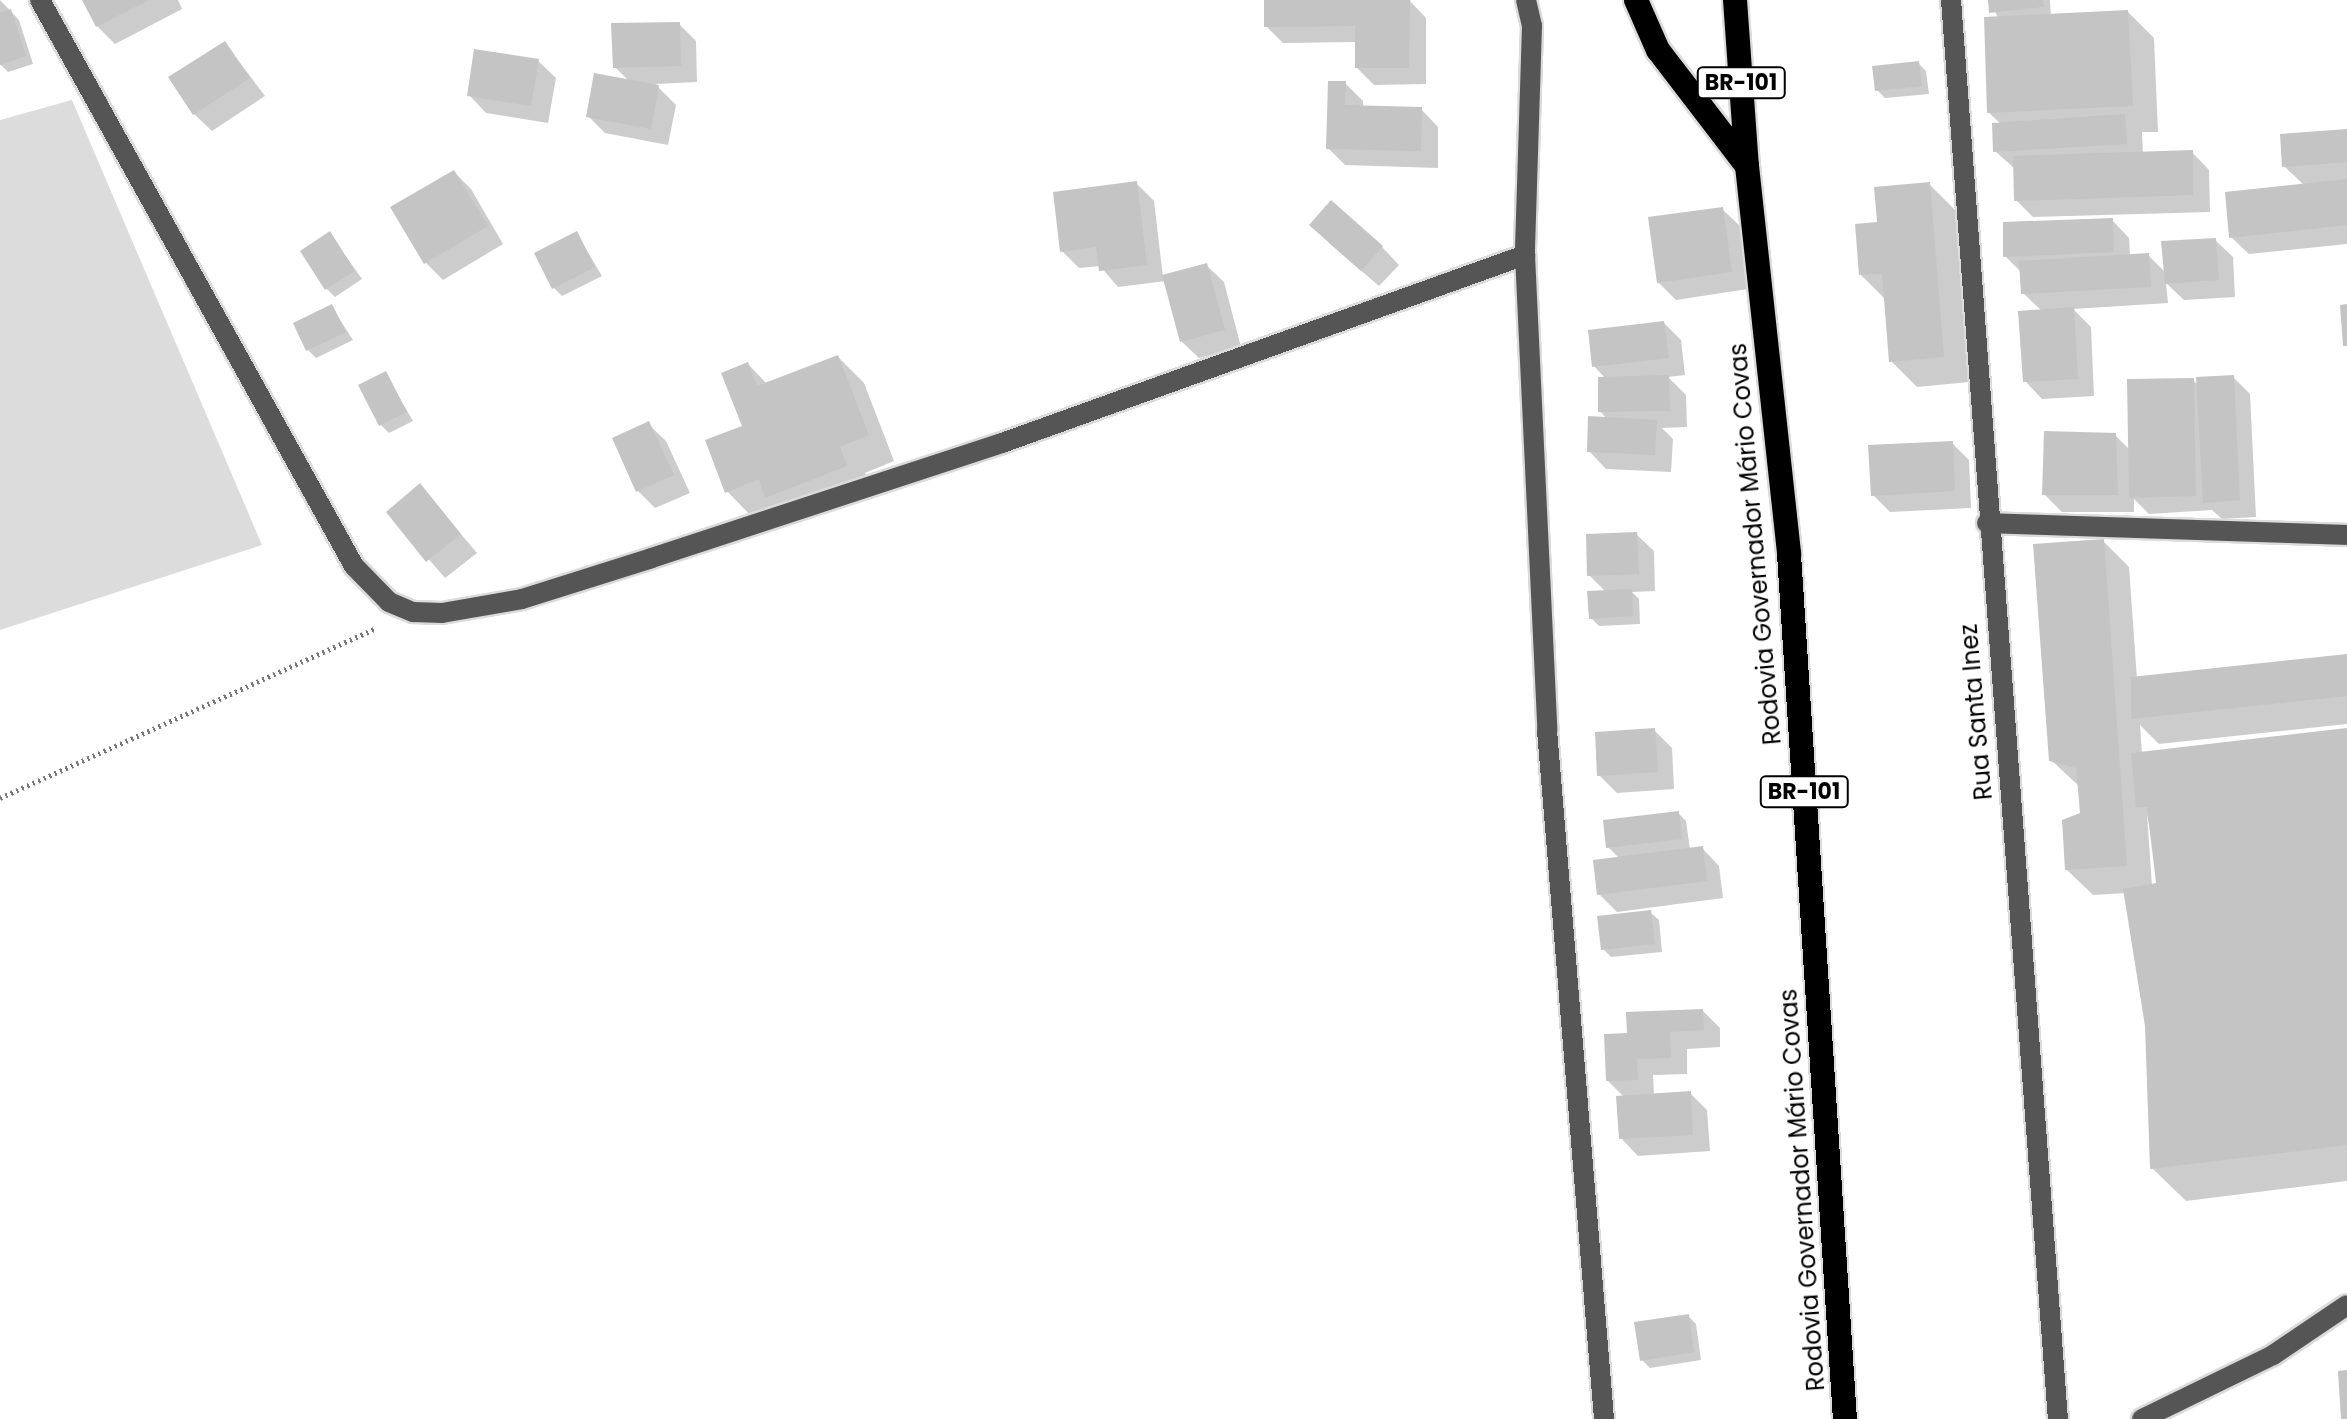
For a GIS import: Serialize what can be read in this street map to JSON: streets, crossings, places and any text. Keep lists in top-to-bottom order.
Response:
{
  "streets": {
    "highway": ["BR-101", "Rodovia Governador Mário Covas"],
    "street": ["Rua Santa Inez"]
  }
}
